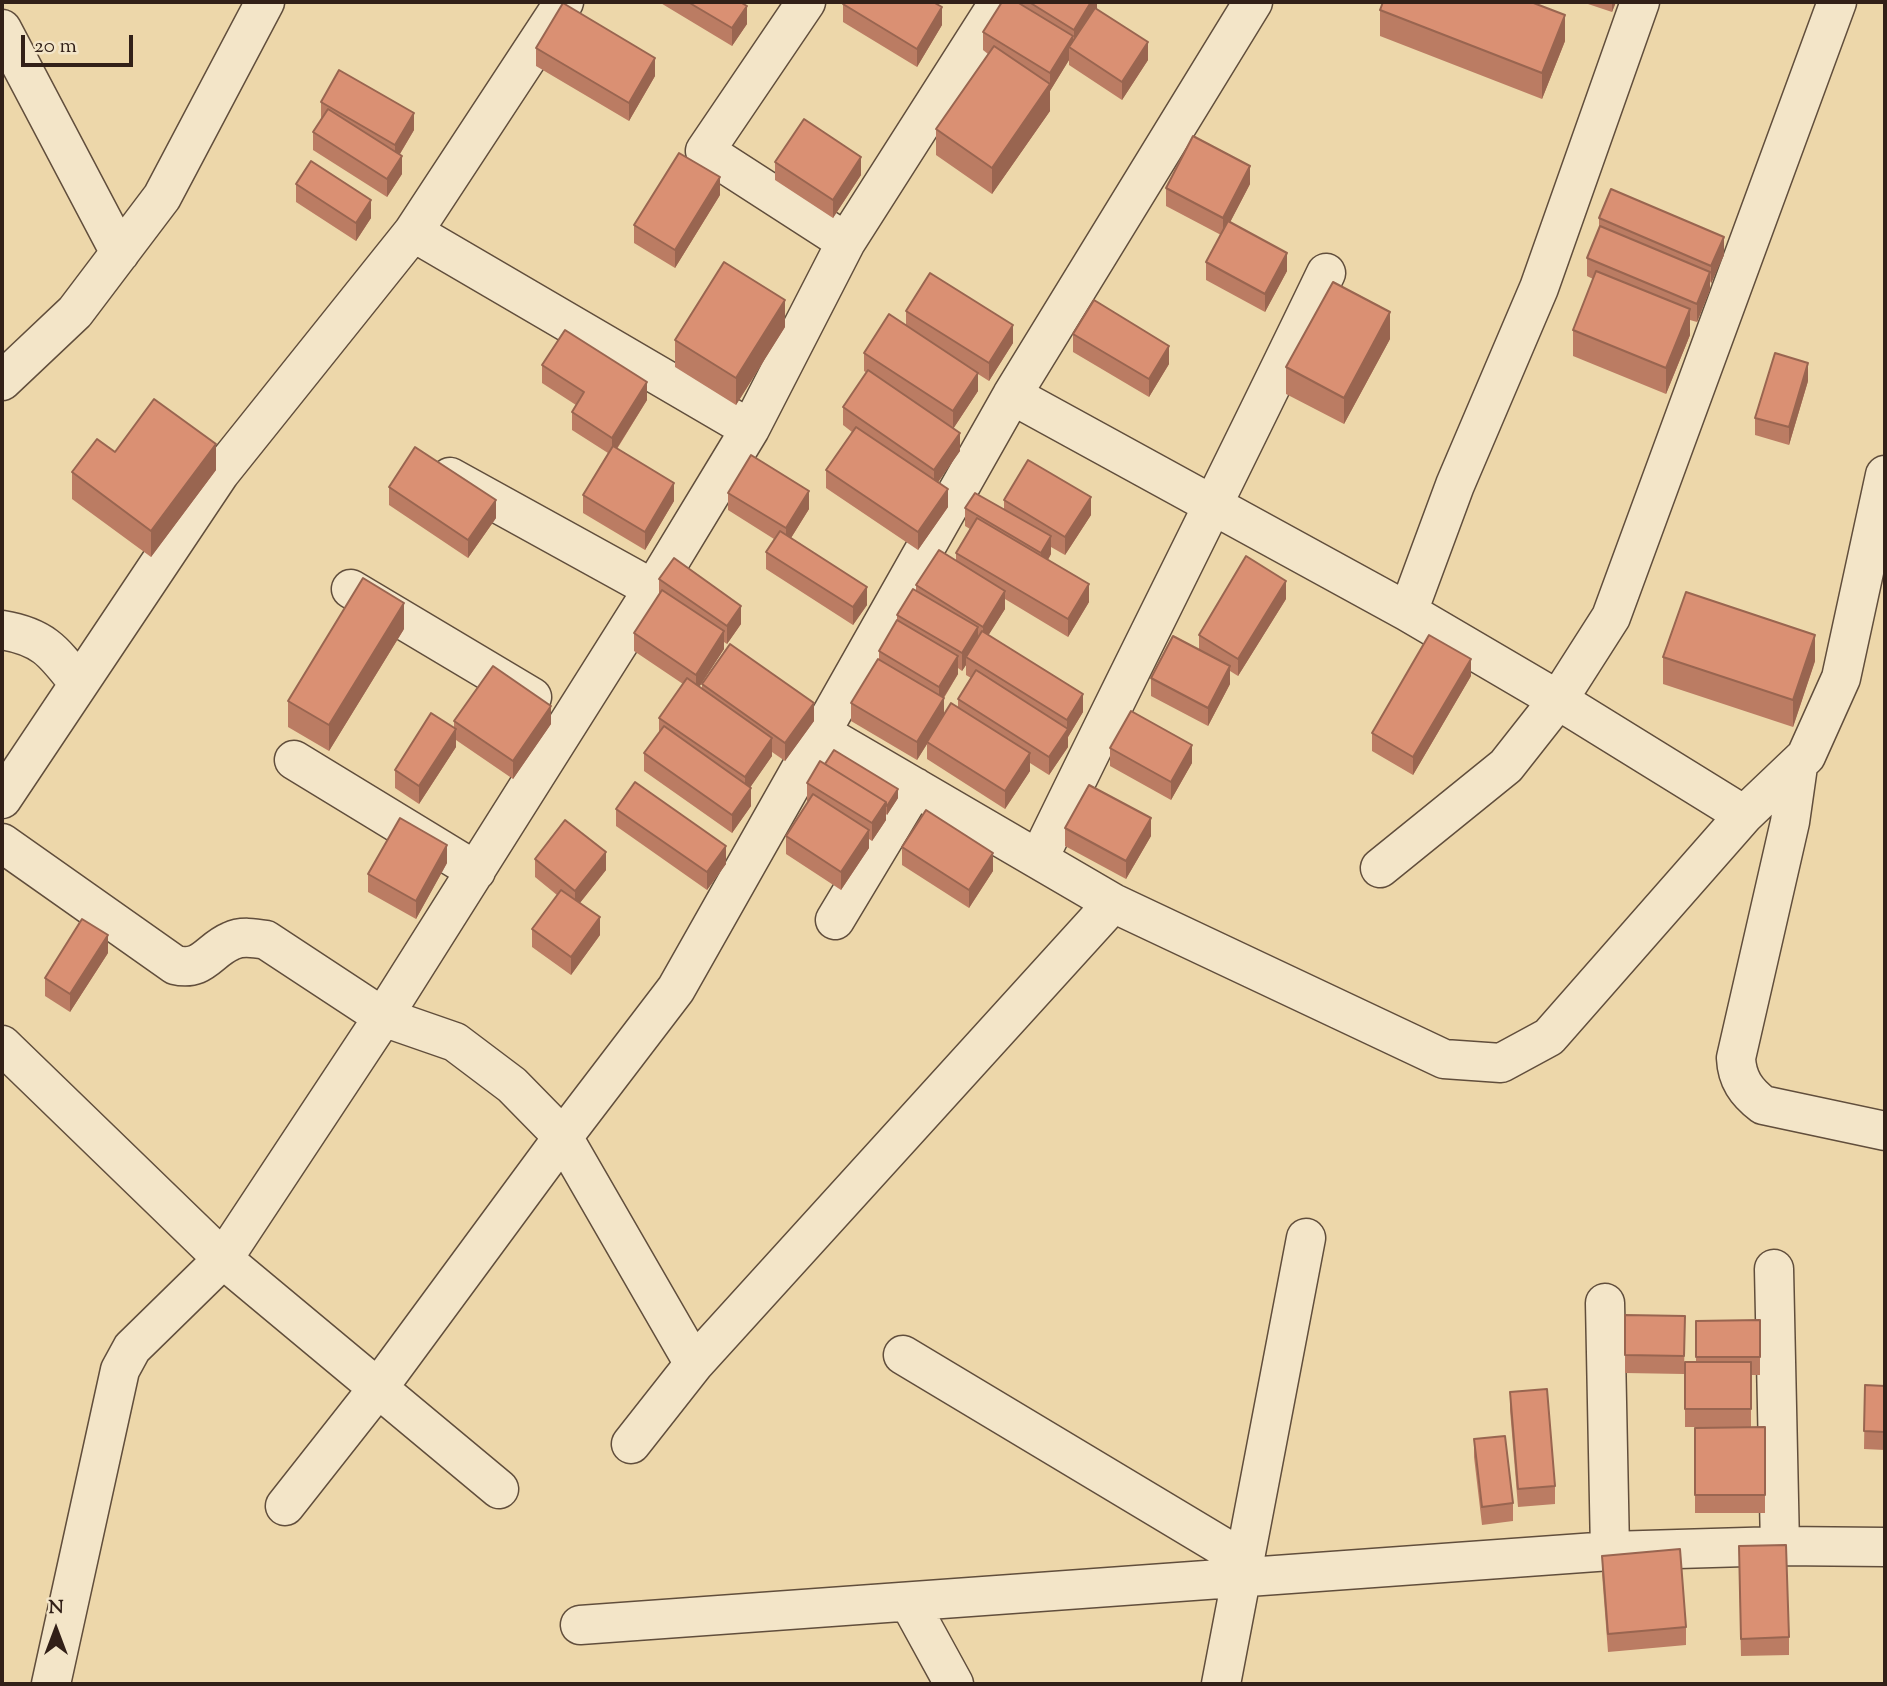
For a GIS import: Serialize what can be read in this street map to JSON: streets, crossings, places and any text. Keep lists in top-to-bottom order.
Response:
{
  "scale_bar": "20 m",
  "north": "top"
}
